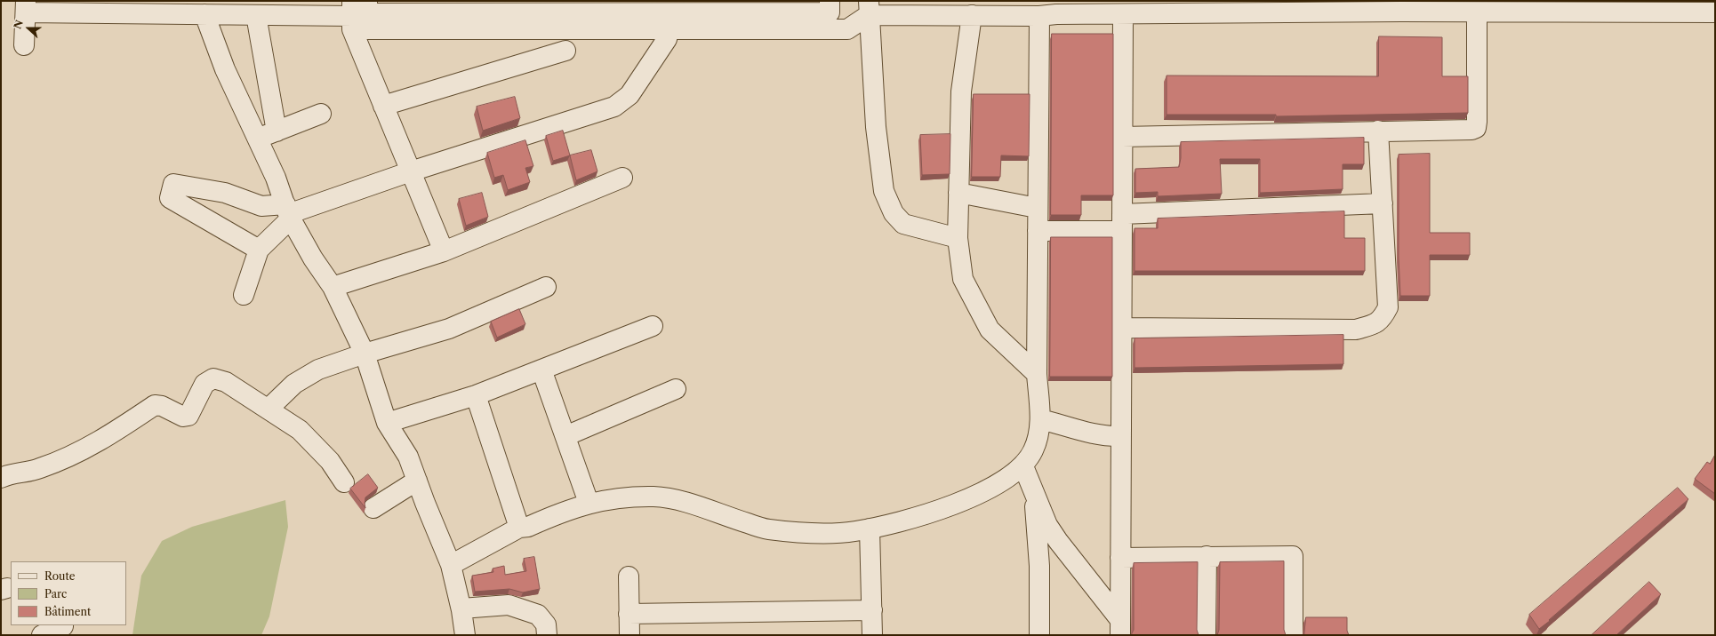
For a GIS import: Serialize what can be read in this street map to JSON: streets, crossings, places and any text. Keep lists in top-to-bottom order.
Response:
{
  "legend": ["Route", "Parc", "Bâtiment"],
  "north": "left"
}
